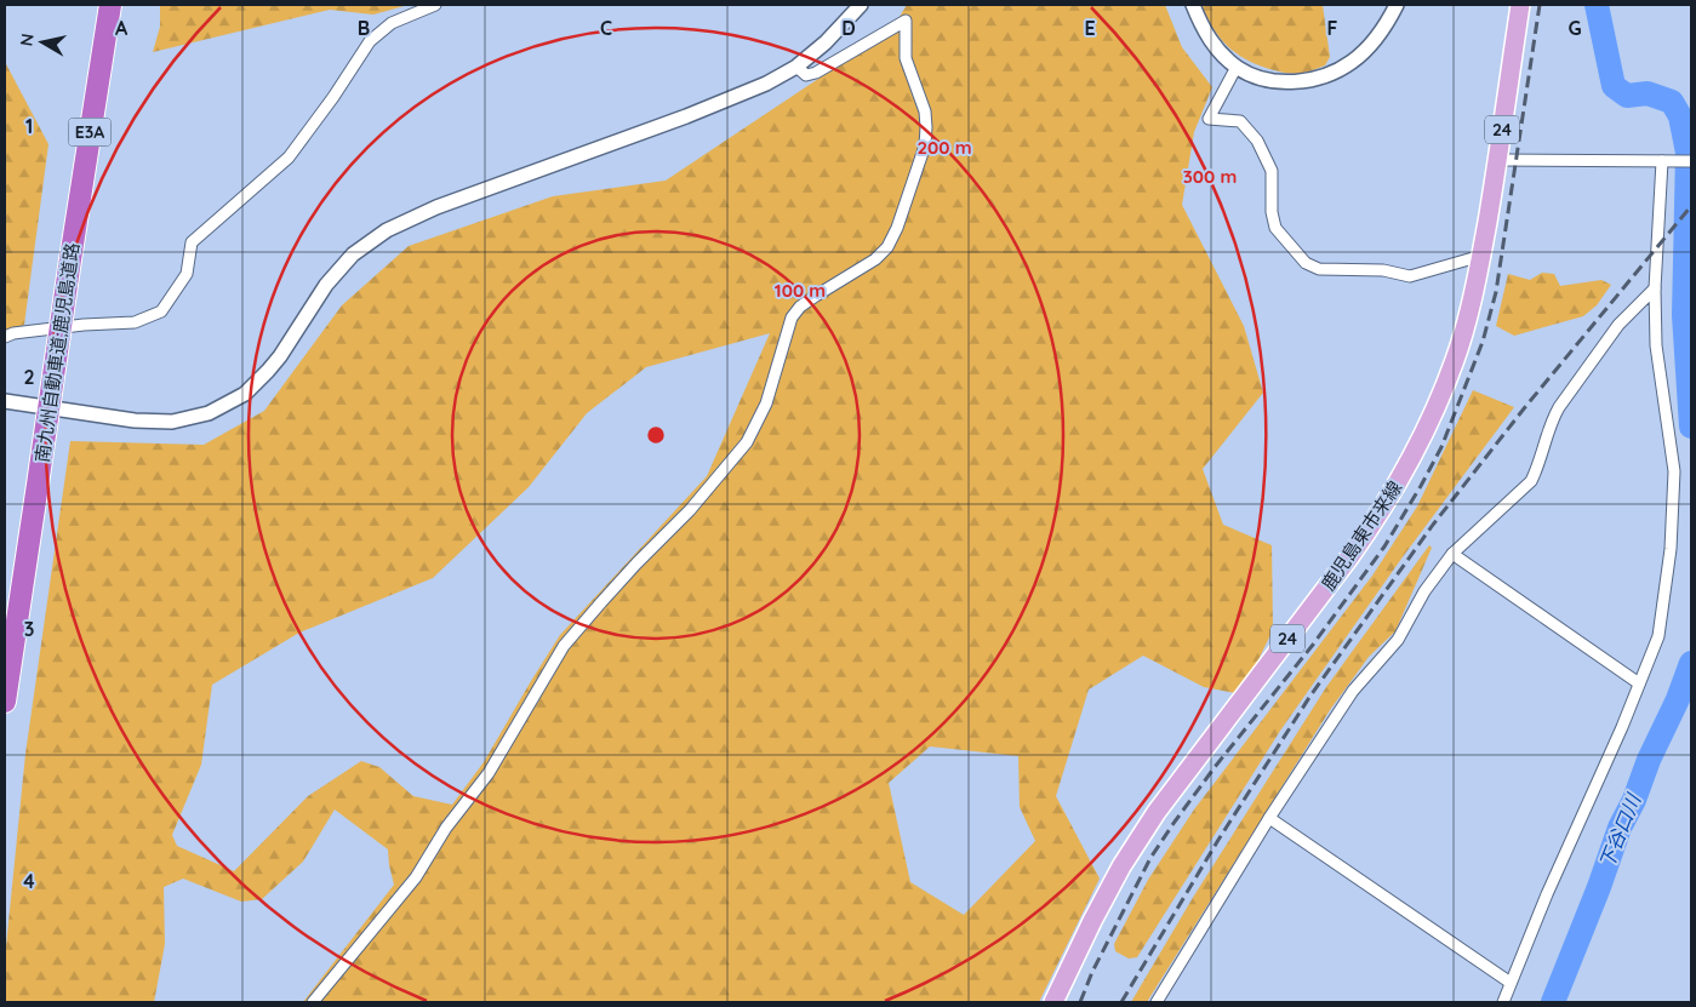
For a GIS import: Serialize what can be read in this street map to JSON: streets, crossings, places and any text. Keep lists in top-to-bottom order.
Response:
{
  "streets": {
    "highway": ["E3A", "南九州自動車道;鹿児島道路"],
    "main road": ["24", "鹿児島東市来線"]
  },
  "water": ["下谷口川"],
  "north": "left",
  "grid": {
    "columns": [
      "A",
      "B",
      "C",
      "D",
      "E",
      "F",
      "G"
    ],
    "rows": [
      "1",
      "2",
      "3",
      "4"
    ]
  },
  "rings": ["200 m", "300 m", "100 m"]
}
